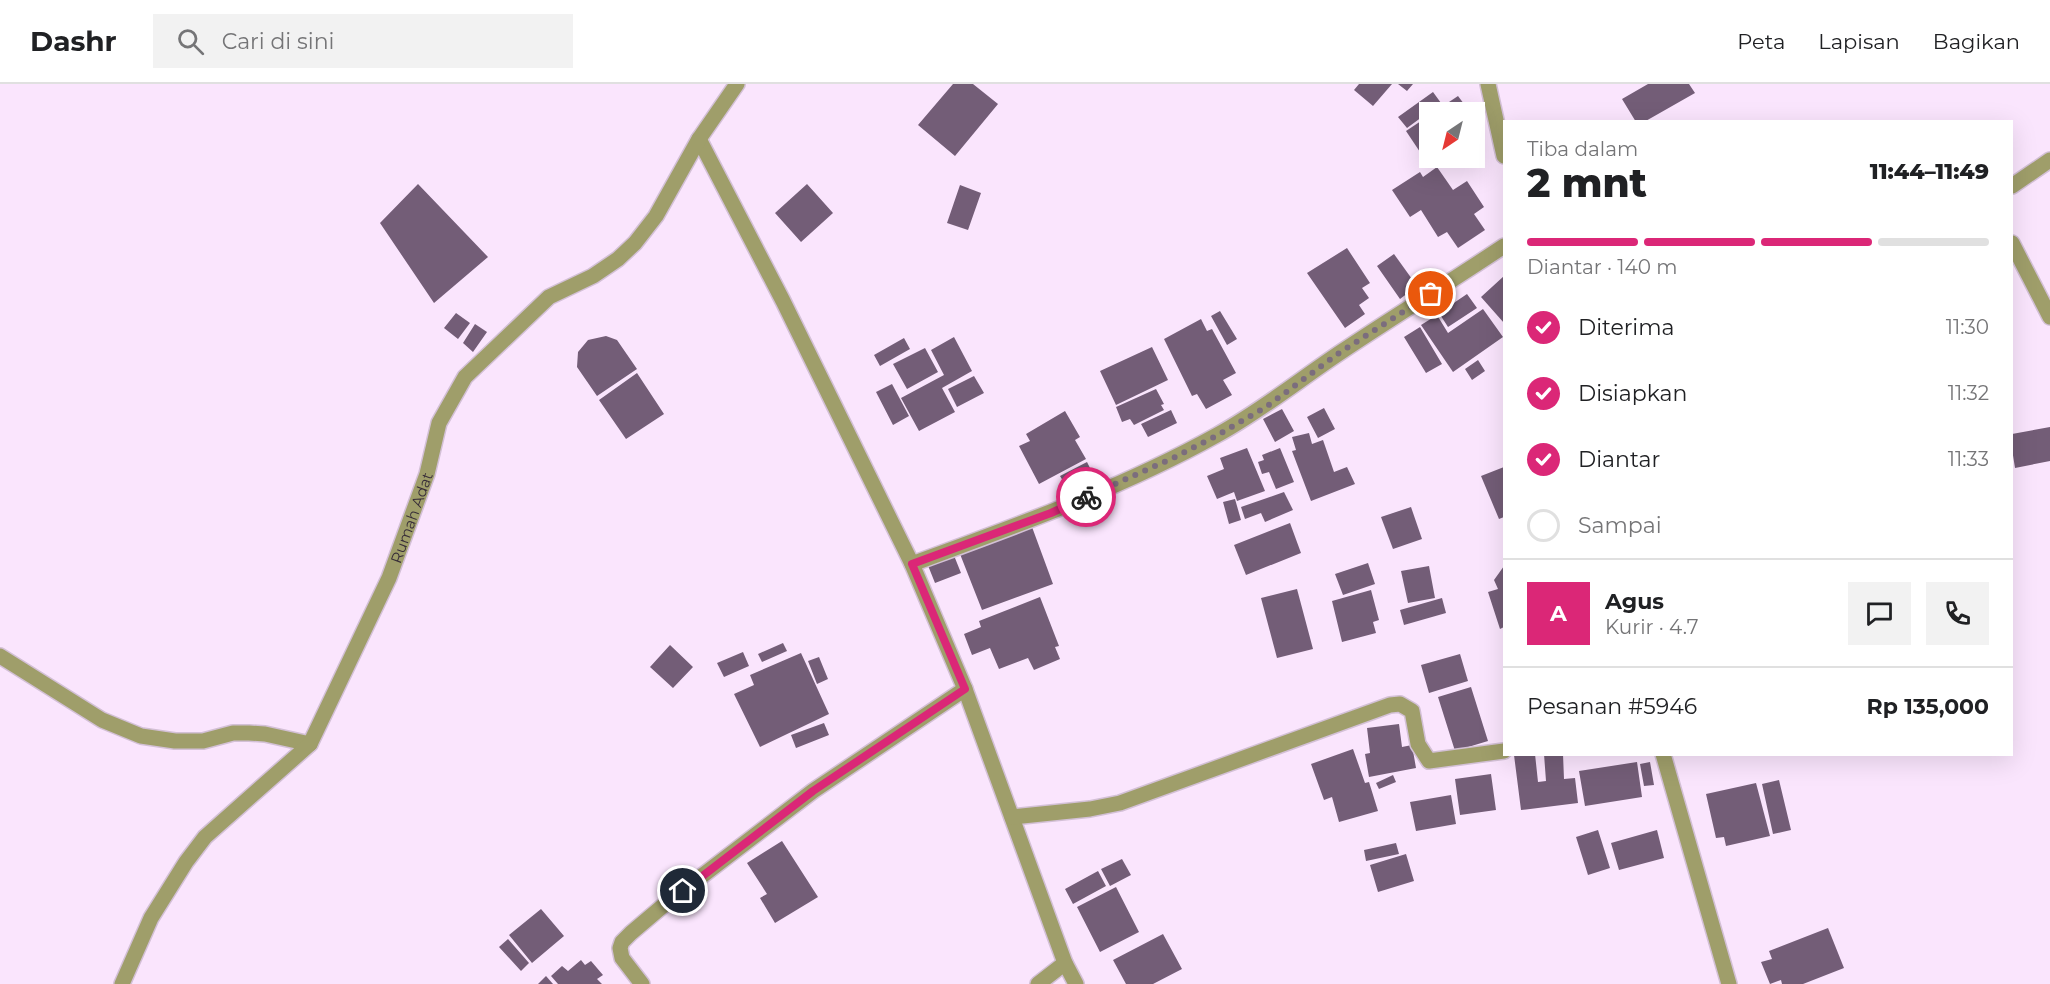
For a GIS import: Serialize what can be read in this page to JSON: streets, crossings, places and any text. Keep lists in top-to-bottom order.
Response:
{
  "streets": {
    "street": ["Rumah Adat"]
  },
  "north": "bottom left",
  "page": {
    "header": "Dashr",
    "search": "Cari di sini",
    "nav": ["Peta", "Lapisan", "Bagikan"],
    "heading": ["2 mnt", "Tiba dalam", "11:44–11:49"],
    "panel": [
      "Agus",
      "Kurir · 4.7",
      "Pesanan #5946",
      "Rp 135,000"
    ],
    "bar": "Diantar · 140 m",
    "list": [
      ["Diterima", "11:30"],
      ["Disiapkan", "11:32"],
      ["Diantar", "11:33"],
      "Sampai"
    ],
    "round": "A"
  }
}
